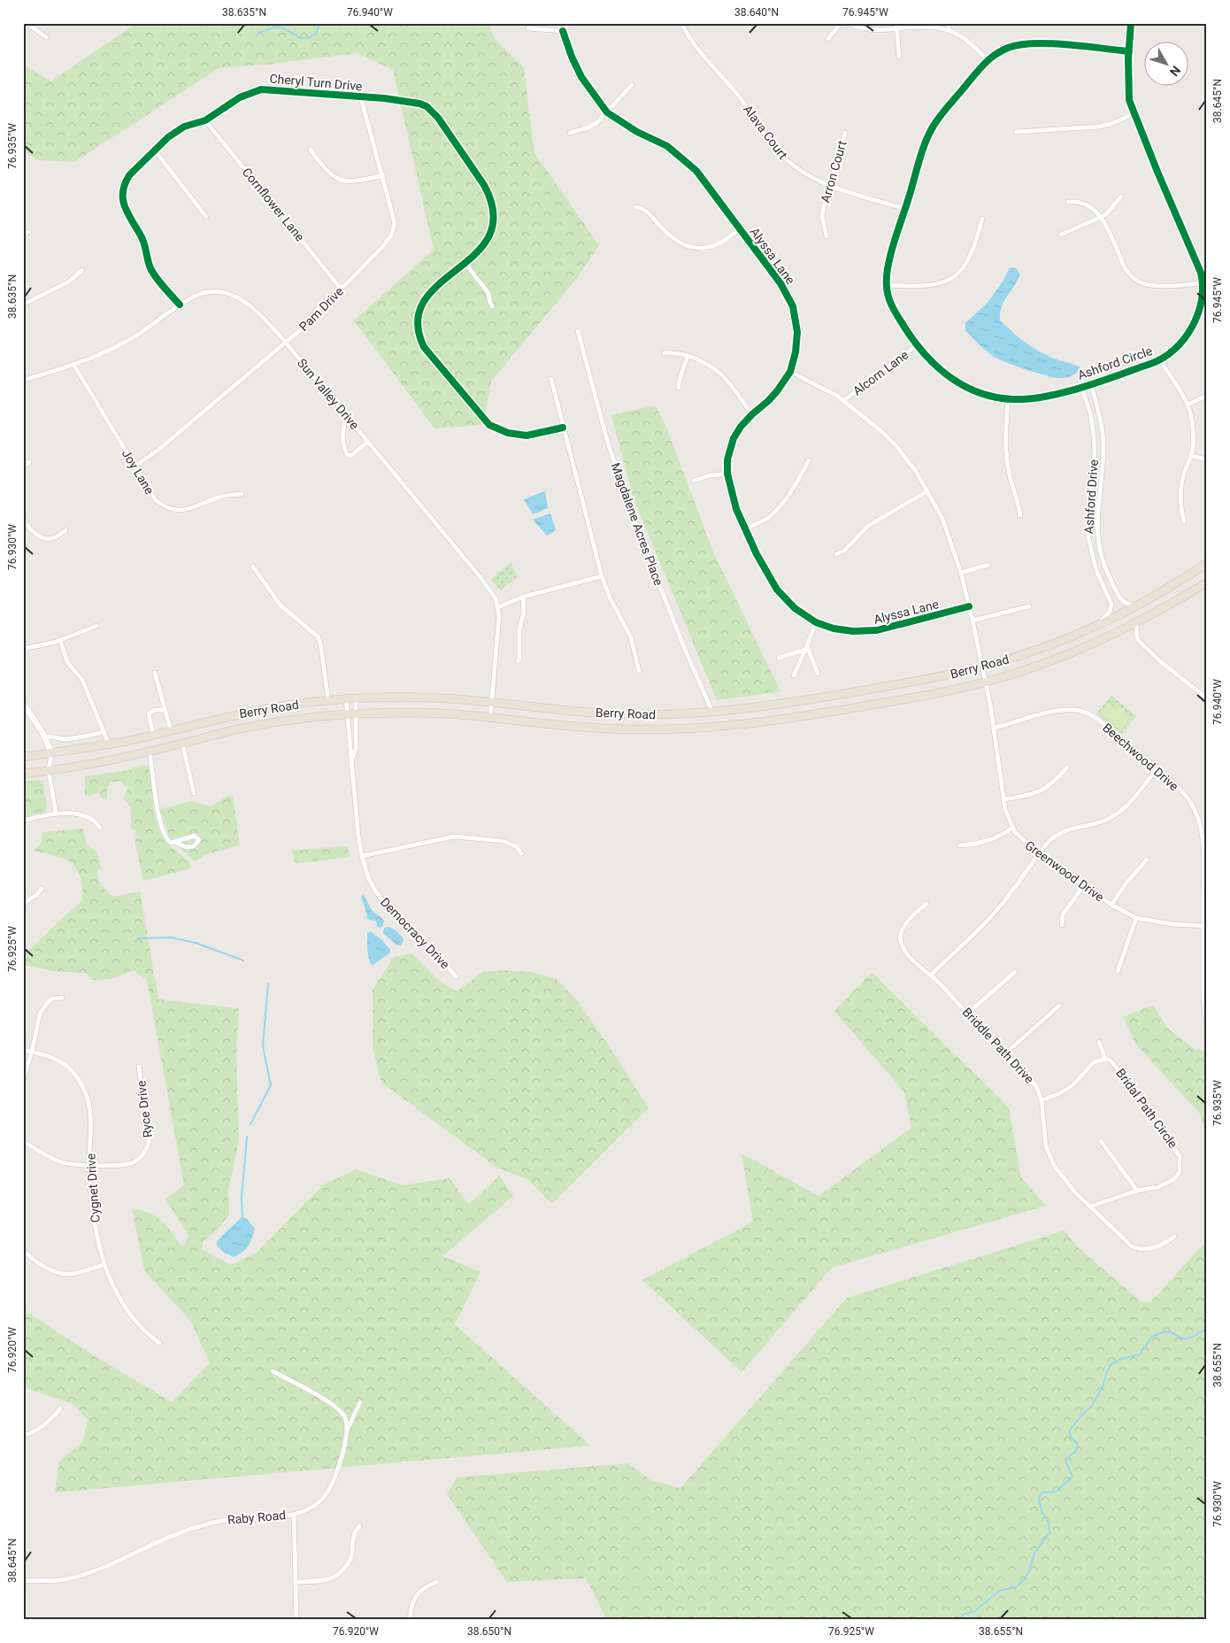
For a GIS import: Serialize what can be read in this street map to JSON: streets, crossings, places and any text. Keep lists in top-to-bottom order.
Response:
{
  "streets": {
    "highway": ["Berry Road"],
    "street": [
      "Cheryl Turn Drive",
      "Alava Court",
      "Arron Court",
      "Cornflower Lane",
      "Alyssa Lane",
      "Pam Drive",
      "Ashford Circle",
      "Alcorn Lane",
      "Sun Valley Drive",
      "Joy Lane",
      "Ashford Drive",
      "Magdalene Acres Place",
      "Beechwood Drive",
      "Greenwood Drive",
      "Democracy Drive",
      "Briddle Path Drive",
      "Bridal Path Circle",
      "Ryce Drive",
      "Cygnet Drive",
      "Raby Road"
    ]
  },
  "crossings": [
    ["Cheryl Turn Drive", "Cornflower Lane"],
    ["Cheryl Turn Drive", "Pam Drive"],
    ["Cheryl Turn Drive", "Sun Valley Drive"],
    ["Alava Court", "Arron Court"],
    ["Alava Court", "Ashford Circle"],
    ["Cornflower Lane", "Pam Drive"],
    ["Alyssa Lane", "Greenwood Drive"],
    ["Pam Drive", "Sun Valley Drive"],
    ["Pam Drive", "Joy Lane"],
    ["Ashford Circle", "Alcorn Lane"],
    ["Ashford Circle", "Ashford Drive"],
    ["Alcorn Lane", "Greenwood Drive"],
    ["Sun Valley Drive", "Joy Lane"],
    ["Sun Valley Drive", "Berry Road"],
    ["Ashford Drive", "Berry Road"],
    ["Magdalene Acres Place", "Berry Road"],
    ["Berry Road", "Greenwood Drive"],
    ["Berry Road", "Democracy Drive"],
    ["Beechwood Drive", "Greenwood Drive"],
    ["Briddle Path Drive", "Bridal Path Circle"],
    ["Ryce Drive", "Cygnet Drive"]
  ],
  "north": "bottom right",
  "coordinates": [
    "38.635°N",
    "76.940°W",
    "38.640°N",
    "76.945°W",
    "38.645°N",
    "76.935°W",
    "76.930°W",
    "76.925°W",
    "76.920°W",
    "38.655°N",
    "38.650°N"
  ]
}
